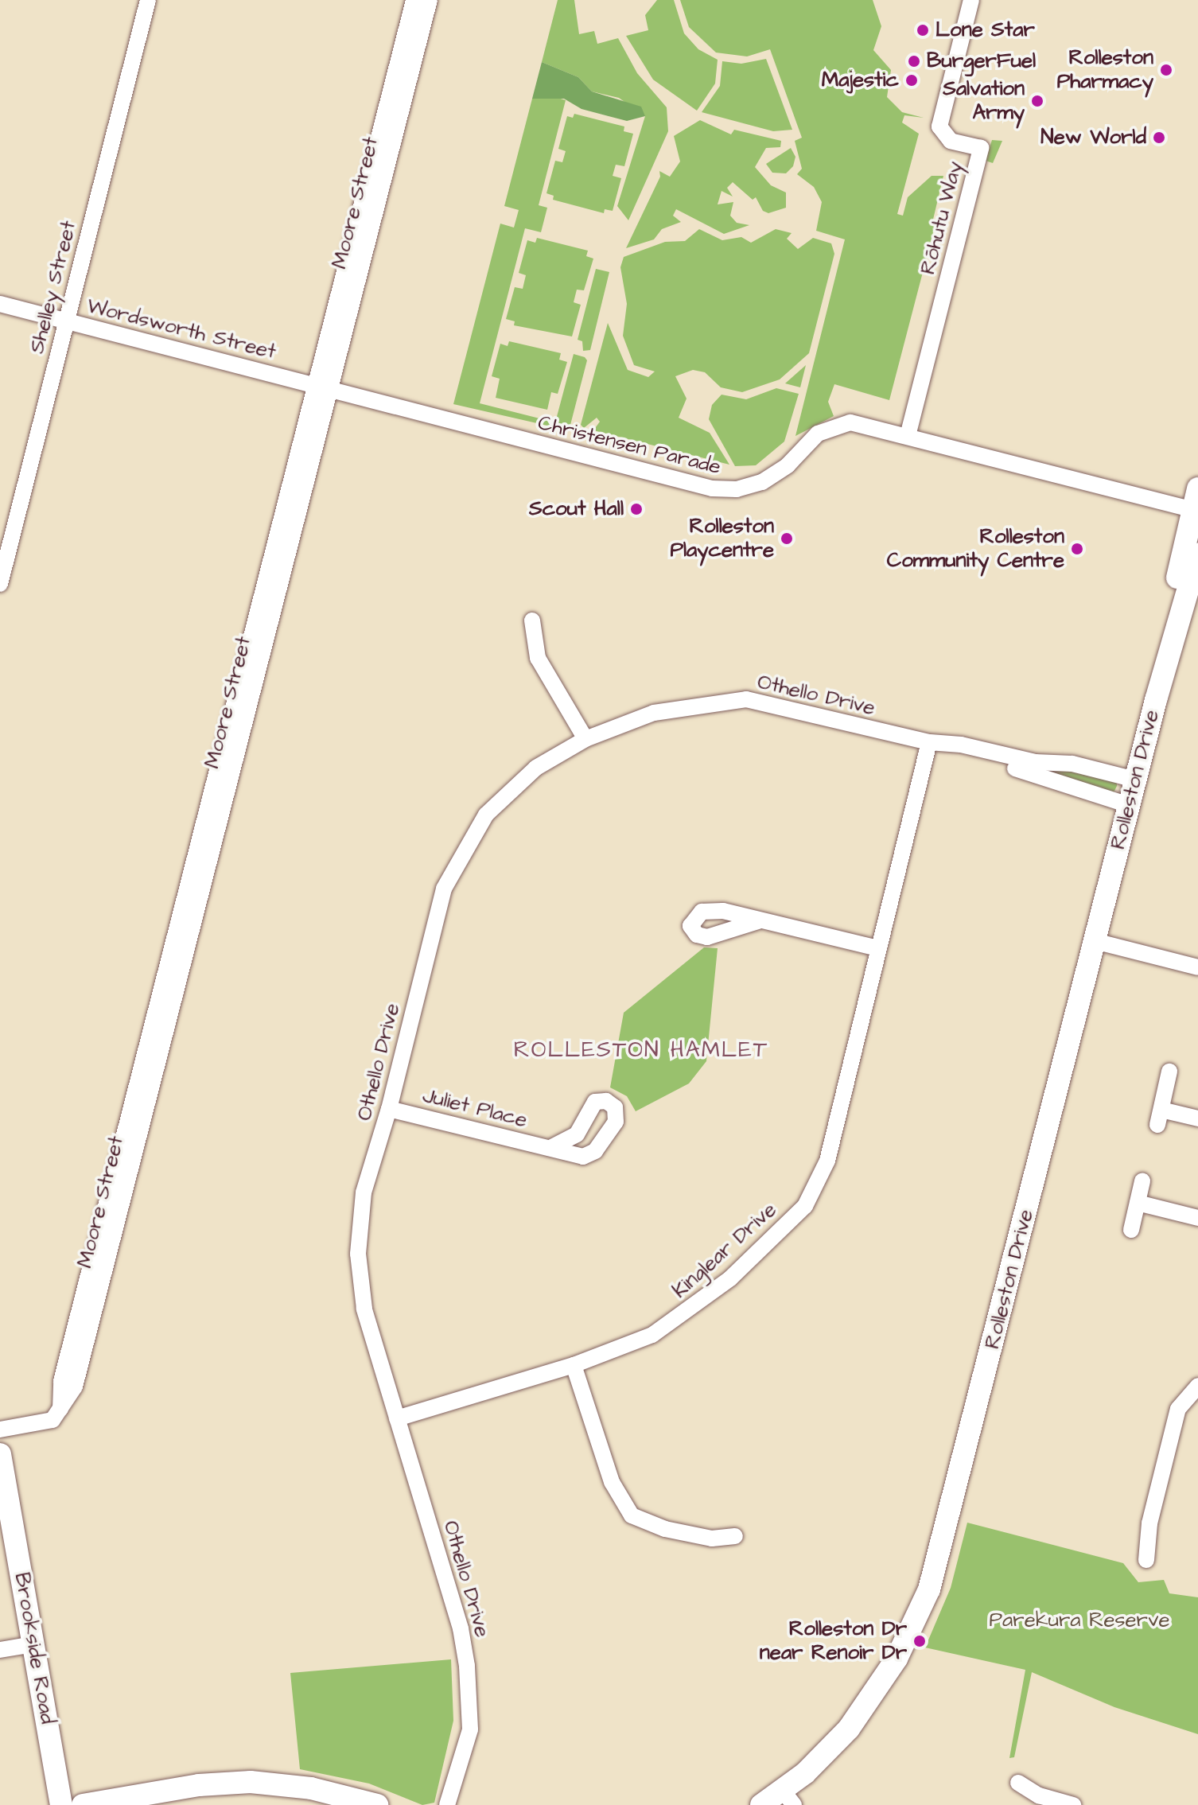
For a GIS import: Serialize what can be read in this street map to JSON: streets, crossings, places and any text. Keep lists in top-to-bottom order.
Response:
{
  "streets": {
    "main road": ["Rolleston Drive", "Brookside Road"],
    "street": [
      "Moore Street",
      "Rōhutu Way",
      "Shelley Street",
      "Wordsworth Street",
      "Christensen Parade",
      "Othello Drive",
      "Juliet Place",
      "Kinglear Drive"
    ]
  },
  "crossings": [
    ["Moore Street", "Wordsworth Street"],
    ["Moore Street", "Christensen Parade"],
    ["Rōhutu Way", "Christensen Parade"],
    ["Shelley Street", "Wordsworth Street"],
    ["Wordsworth Street", "Christensen Parade"],
    ["Christensen Parade", "Rolleston Drive"],
    ["Othello Drive", "Rolleston Drive"],
    ["Othello Drive", "Juliet Place"],
    ["Othello Drive", "Kinglear Drive"]
  ],
  "districts": ["ROLLESTON HAMLET"],
  "parks": ["Parekura Reserve"],
  "places": [
    "Lone Star",
    "BurgerFuel",
    "Rolleston Pharmacy",
    "Majestic",
    "Salvation Army",
    "New World",
    "Scout Hall",
    "Rolleston Playcentre",
    "Rolleston Community Centre",
    "Rolleston Dr near Renoir Dr"
  ]
}
